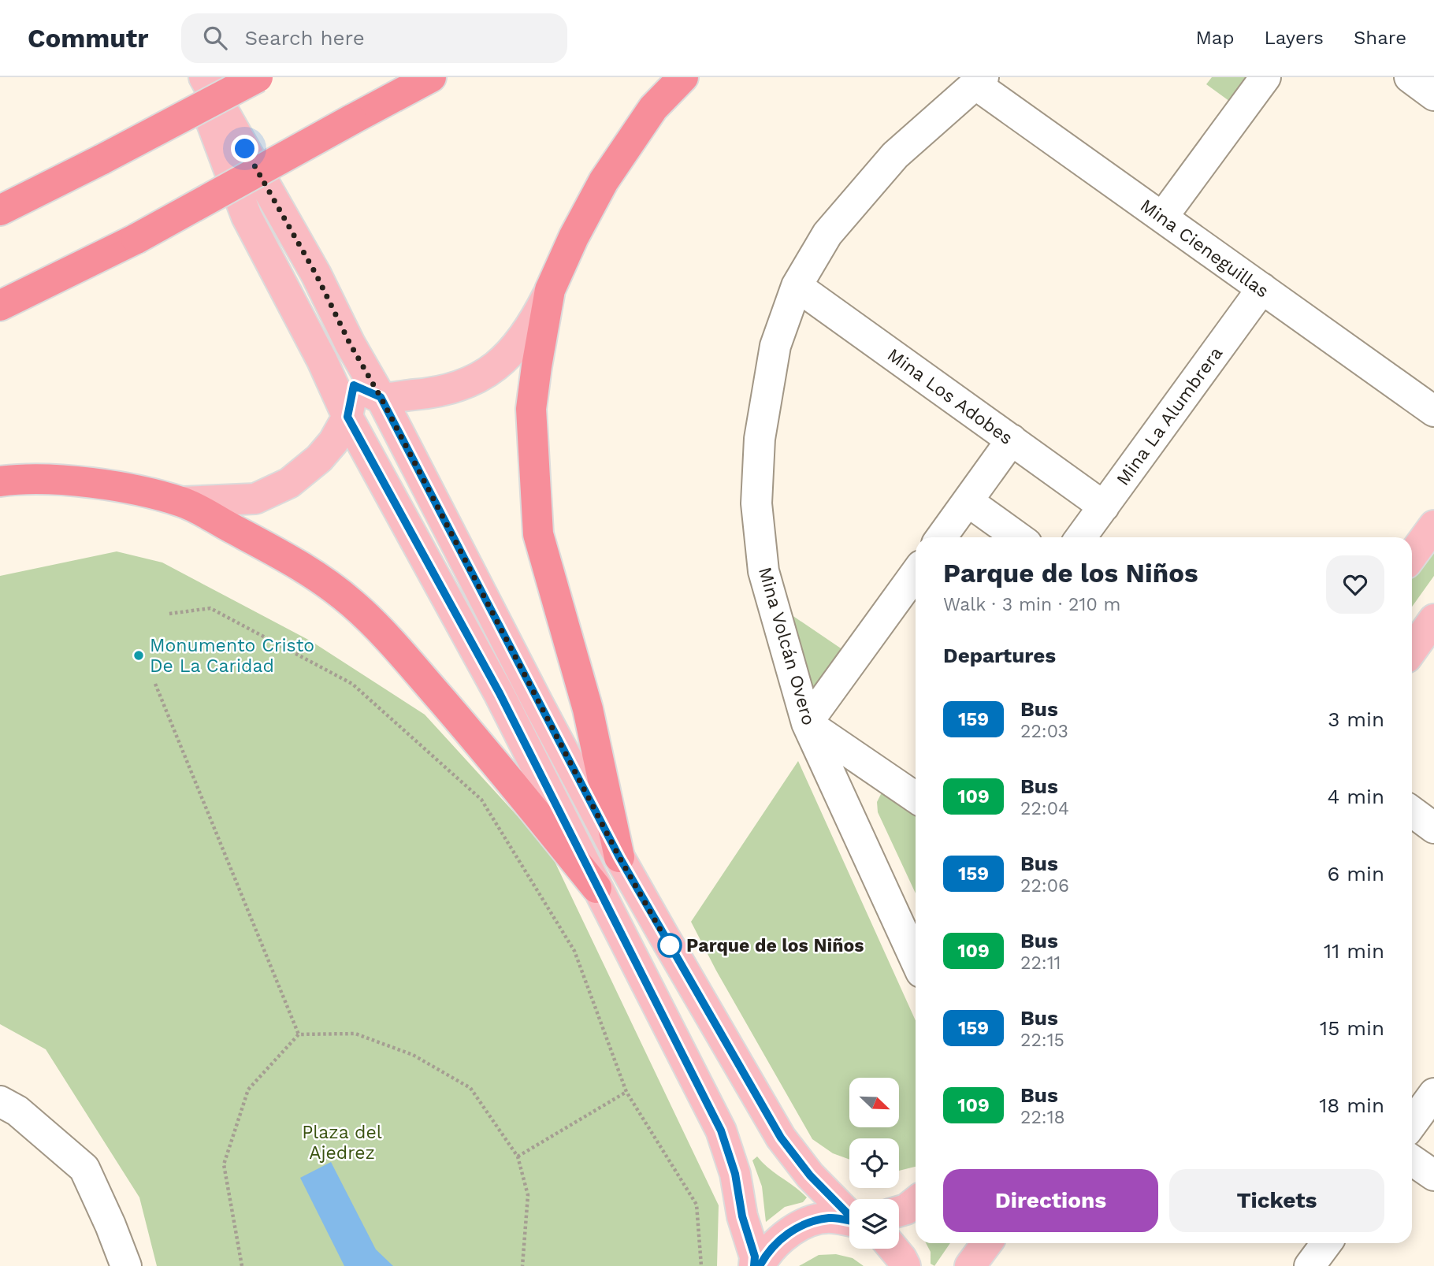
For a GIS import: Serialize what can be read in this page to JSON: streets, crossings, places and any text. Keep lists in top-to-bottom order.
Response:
{
  "streets": {
    "street": [
      "Mina Cieneguillas",
      "Mina Los Adobes",
      "Mina La Alumbrera",
      "Mina Volcán Overo"
    ]
  },
  "crossings": [
    ["Mina Cieneguillas", "Mina La Alumbrera"],
    ["Mina Cieneguillas", "Mina Volcán Overo"],
    ["Mina Los Adobes", "Mina La Alumbrera"],
    ["Mina Los Adobes", "Mina Volcán Overo"]
  ],
  "parks": ["Plaza del Ajedrez"],
  "places": ["Monumento Cristo De La Caridad", "Parque de los Niños"],
  "lines": ["bus line 159"],
  "north": "bottom right",
  "page": {
    "header": "Commutr",
    "search": "Search here",
    "nav": ["Map", "Layers", "Share"],
    "heading": [
      ["Parque de los Niños", "Walk · 3 min · 210 m"],
      "Departures"
    ],
    "list": [
      {
        "mark": "159",
        "name": "Bus",
        "note": "22:03",
        "value": "3 min"
      },
      {
        "mark": "109",
        "name": "Bus",
        "note": "22:04",
        "value": "4 min"
      },
      {
        "mark": "159",
        "name": "Bus",
        "note": "22:06",
        "value": "6 min"
      },
      {
        "mark": "109",
        "name": "Bus",
        "note": "22:11",
        "value": "11 min"
      },
      {
        "mark": "159",
        "name": "Bus",
        "note": "22:15",
        "value": "15 min"
      },
      {
        "mark": "109",
        "name": "Bus",
        "note": "22:18",
        "value": "18 min"
      }
    ],
    "buttons": ["Directions", "Tickets"]
  }
}
